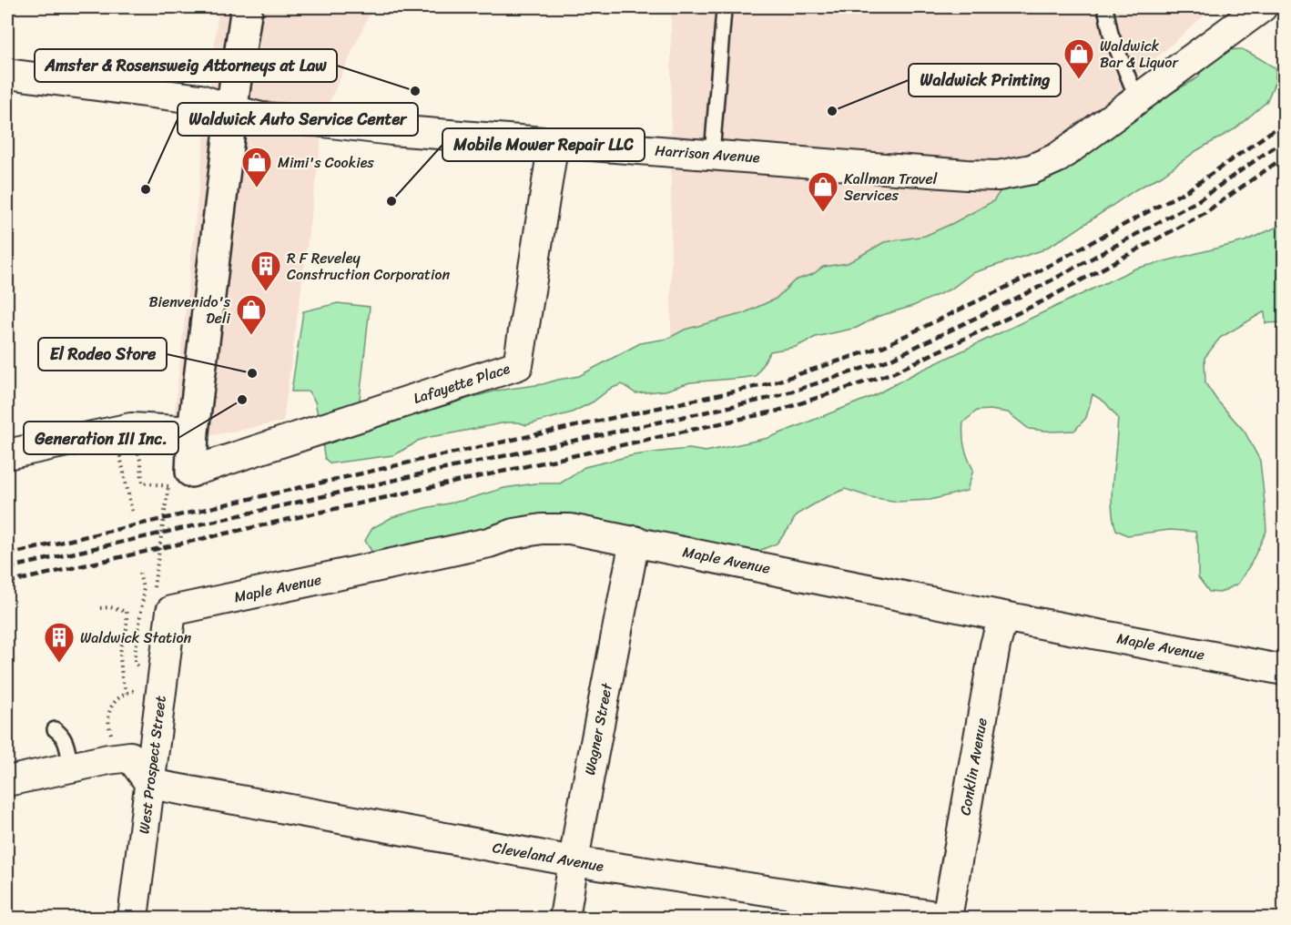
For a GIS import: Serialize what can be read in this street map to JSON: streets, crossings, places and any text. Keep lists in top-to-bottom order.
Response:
{
  "streets": {
    "street": [
      "Harrison Avenue",
      "Lafayette Place",
      "Maple Avenue",
      "Wagner Street",
      "West Prospect Street",
      "Conklin Avenue",
      "Cleveland Avenue"
    ]
  },
  "crossings": [
    ["Harrison Avenue", "Lafayette Place"],
    ["Maple Avenue", "Wagner Street"],
    ["Maple Avenue", "West Prospect Street"],
    ["Maple Avenue", "Conklin Avenue"],
    ["Wagner Street", "Cleveland Avenue"],
    ["West Prospect Street", "Cleveland Avenue"],
    ["Conklin Avenue", "Cleveland Avenue"]
  ],
  "places": {
    "shop": [
      "Waldwick Bar & Liquor",
      "Mimi's Cookies",
      "Kallman Travel Services",
      "Bienvenido's Deli"
    ],
    "other": [
      "Amster & Rosensweig Attorneys at Law",
      "Waldwick Printing",
      "Waldwick Auto Service Center",
      "Mobile Mower Repair LLC",
      "El Rodeo Store",
      "Generation III Inc."
    ],
    "building": ["R F Reveley Construction Corporation", "Waldwick Station"]
  }
}
